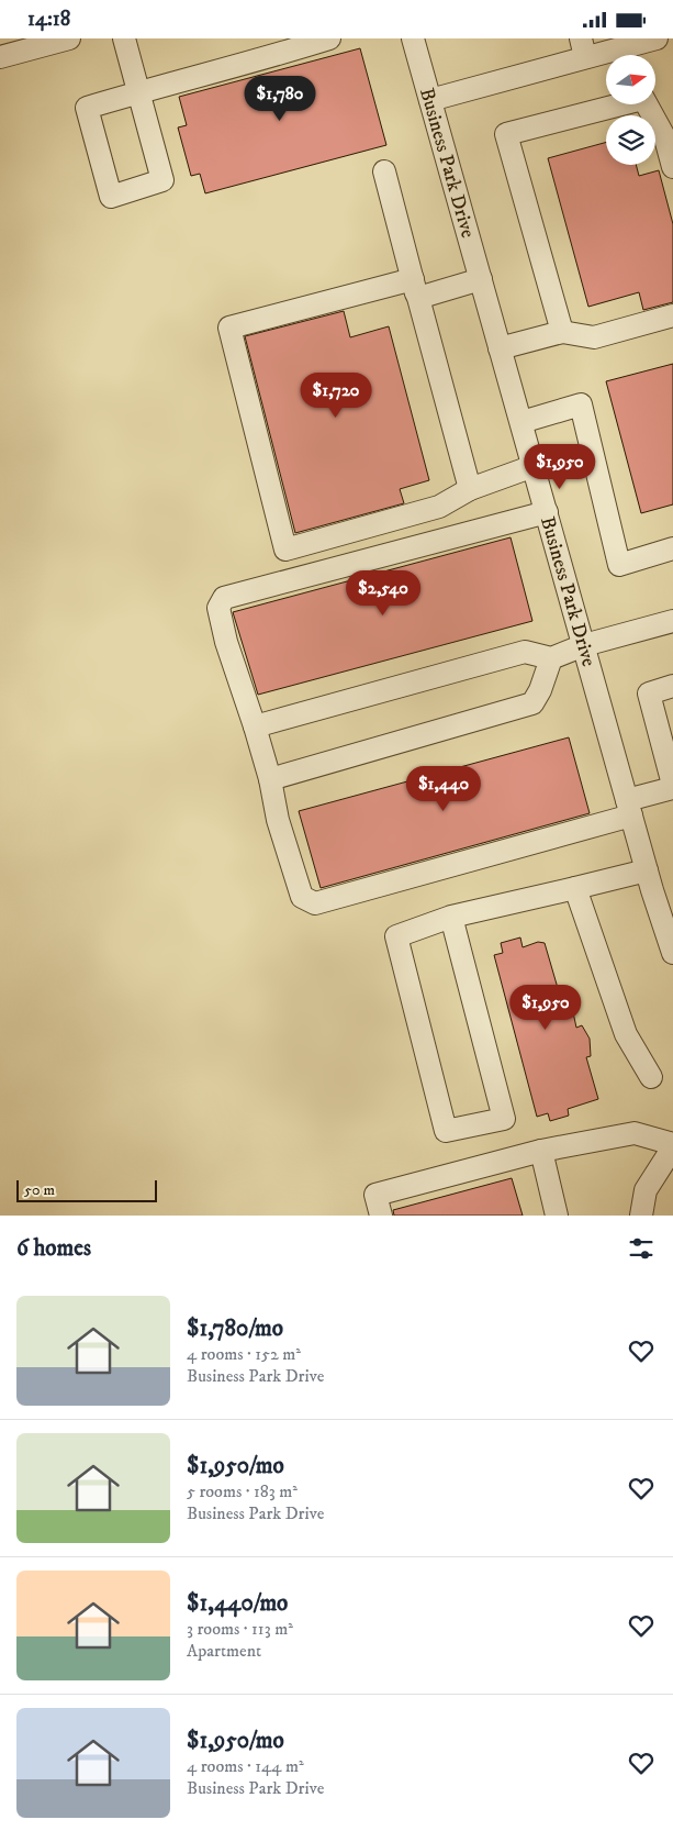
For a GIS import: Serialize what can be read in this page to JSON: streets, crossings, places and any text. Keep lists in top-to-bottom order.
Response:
{
  "streets": {
    "street": ["Business Park Drive"]
  },
  "scale_bar": "50 m",
  "north": "right",
  "page": {
    "status": "14:18",
    "price": [
      "$1,780",
      "$1,720",
      "$1,950",
      "$2,540",
      "$1,440",
      "$1,950"
    ],
    "scale": "50 m",
    "heading": "6 homes",
    "list": [
      {
        "name": "$1,780/mo",
        "note": "4 rooms · 152 m² · Business Park Drive"
      },
      {
        "name": "$1,950/mo",
        "note": "5 rooms · 183 m² · Business Park Drive"
      },
      {
        "name": "$1,440/mo",
        "note": "3 rooms · 113 m² · Apartment"
      },
      {
        "name": "$1,950/mo",
        "note": "4 rooms · 144 m² · Business Park Drive"
      }
    ]
  }
}
